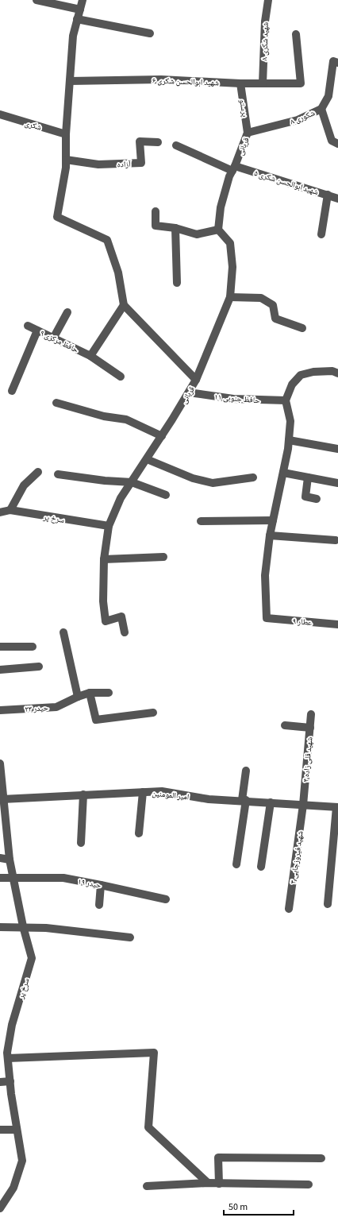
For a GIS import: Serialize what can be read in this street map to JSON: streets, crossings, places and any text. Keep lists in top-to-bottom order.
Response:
{
  "streets": {
    "street": [
      "شهید شکری ۸",
      "شهید ابوالحسن شکری ۶",
      "پرستو",
      "شکوری ۸",
      "شکری",
      "قربانی",
      "آزاده",
      "شهید ابوالحسن شکری ۵",
      "حافظ مرکزی ۹",
      "حافظ جنوبی ۱۱",
      "سرخ پر",
      "عطار ۹",
      "حیدر ۲۳",
      "شهید قلی زاده ۴",
      "امیر المومنین",
      "شهید فیروزجایی ۳",
      "حیدر ۱۹"
    ]
  },
  "crossings": [
    ["شهید شکری ۸", "شهید ابوالحسن شکری ۶"],
    ["شهید ابوالحسن شکری ۶", "پرستو"],
    ["پرستو", "شکوری ۸"],
    ["پرستو", "قربانی"],
    ["شکوری ۸", "قربانی"],
    ["قربانی", "شهید ابوالحسن شکری ۵"],
    ["قربانی", "حافظ جنوبی ۱۱"],
    ["قربانی", "سرخ پر"],
    ["سرخ پر", "امیر المومنین"],
    ["سرخ پر", "حیدر ۱۹"],
    ["شهید قلی زاده ۴", "امیر المومنین"],
    ["شهید قلی زاده ۴", "شهید فیروزجایی ۳"],
    ["امیر المومنین", "شهید فیروزجایی ۳"]
  ],
  "scale_bar": "50 m"
}
